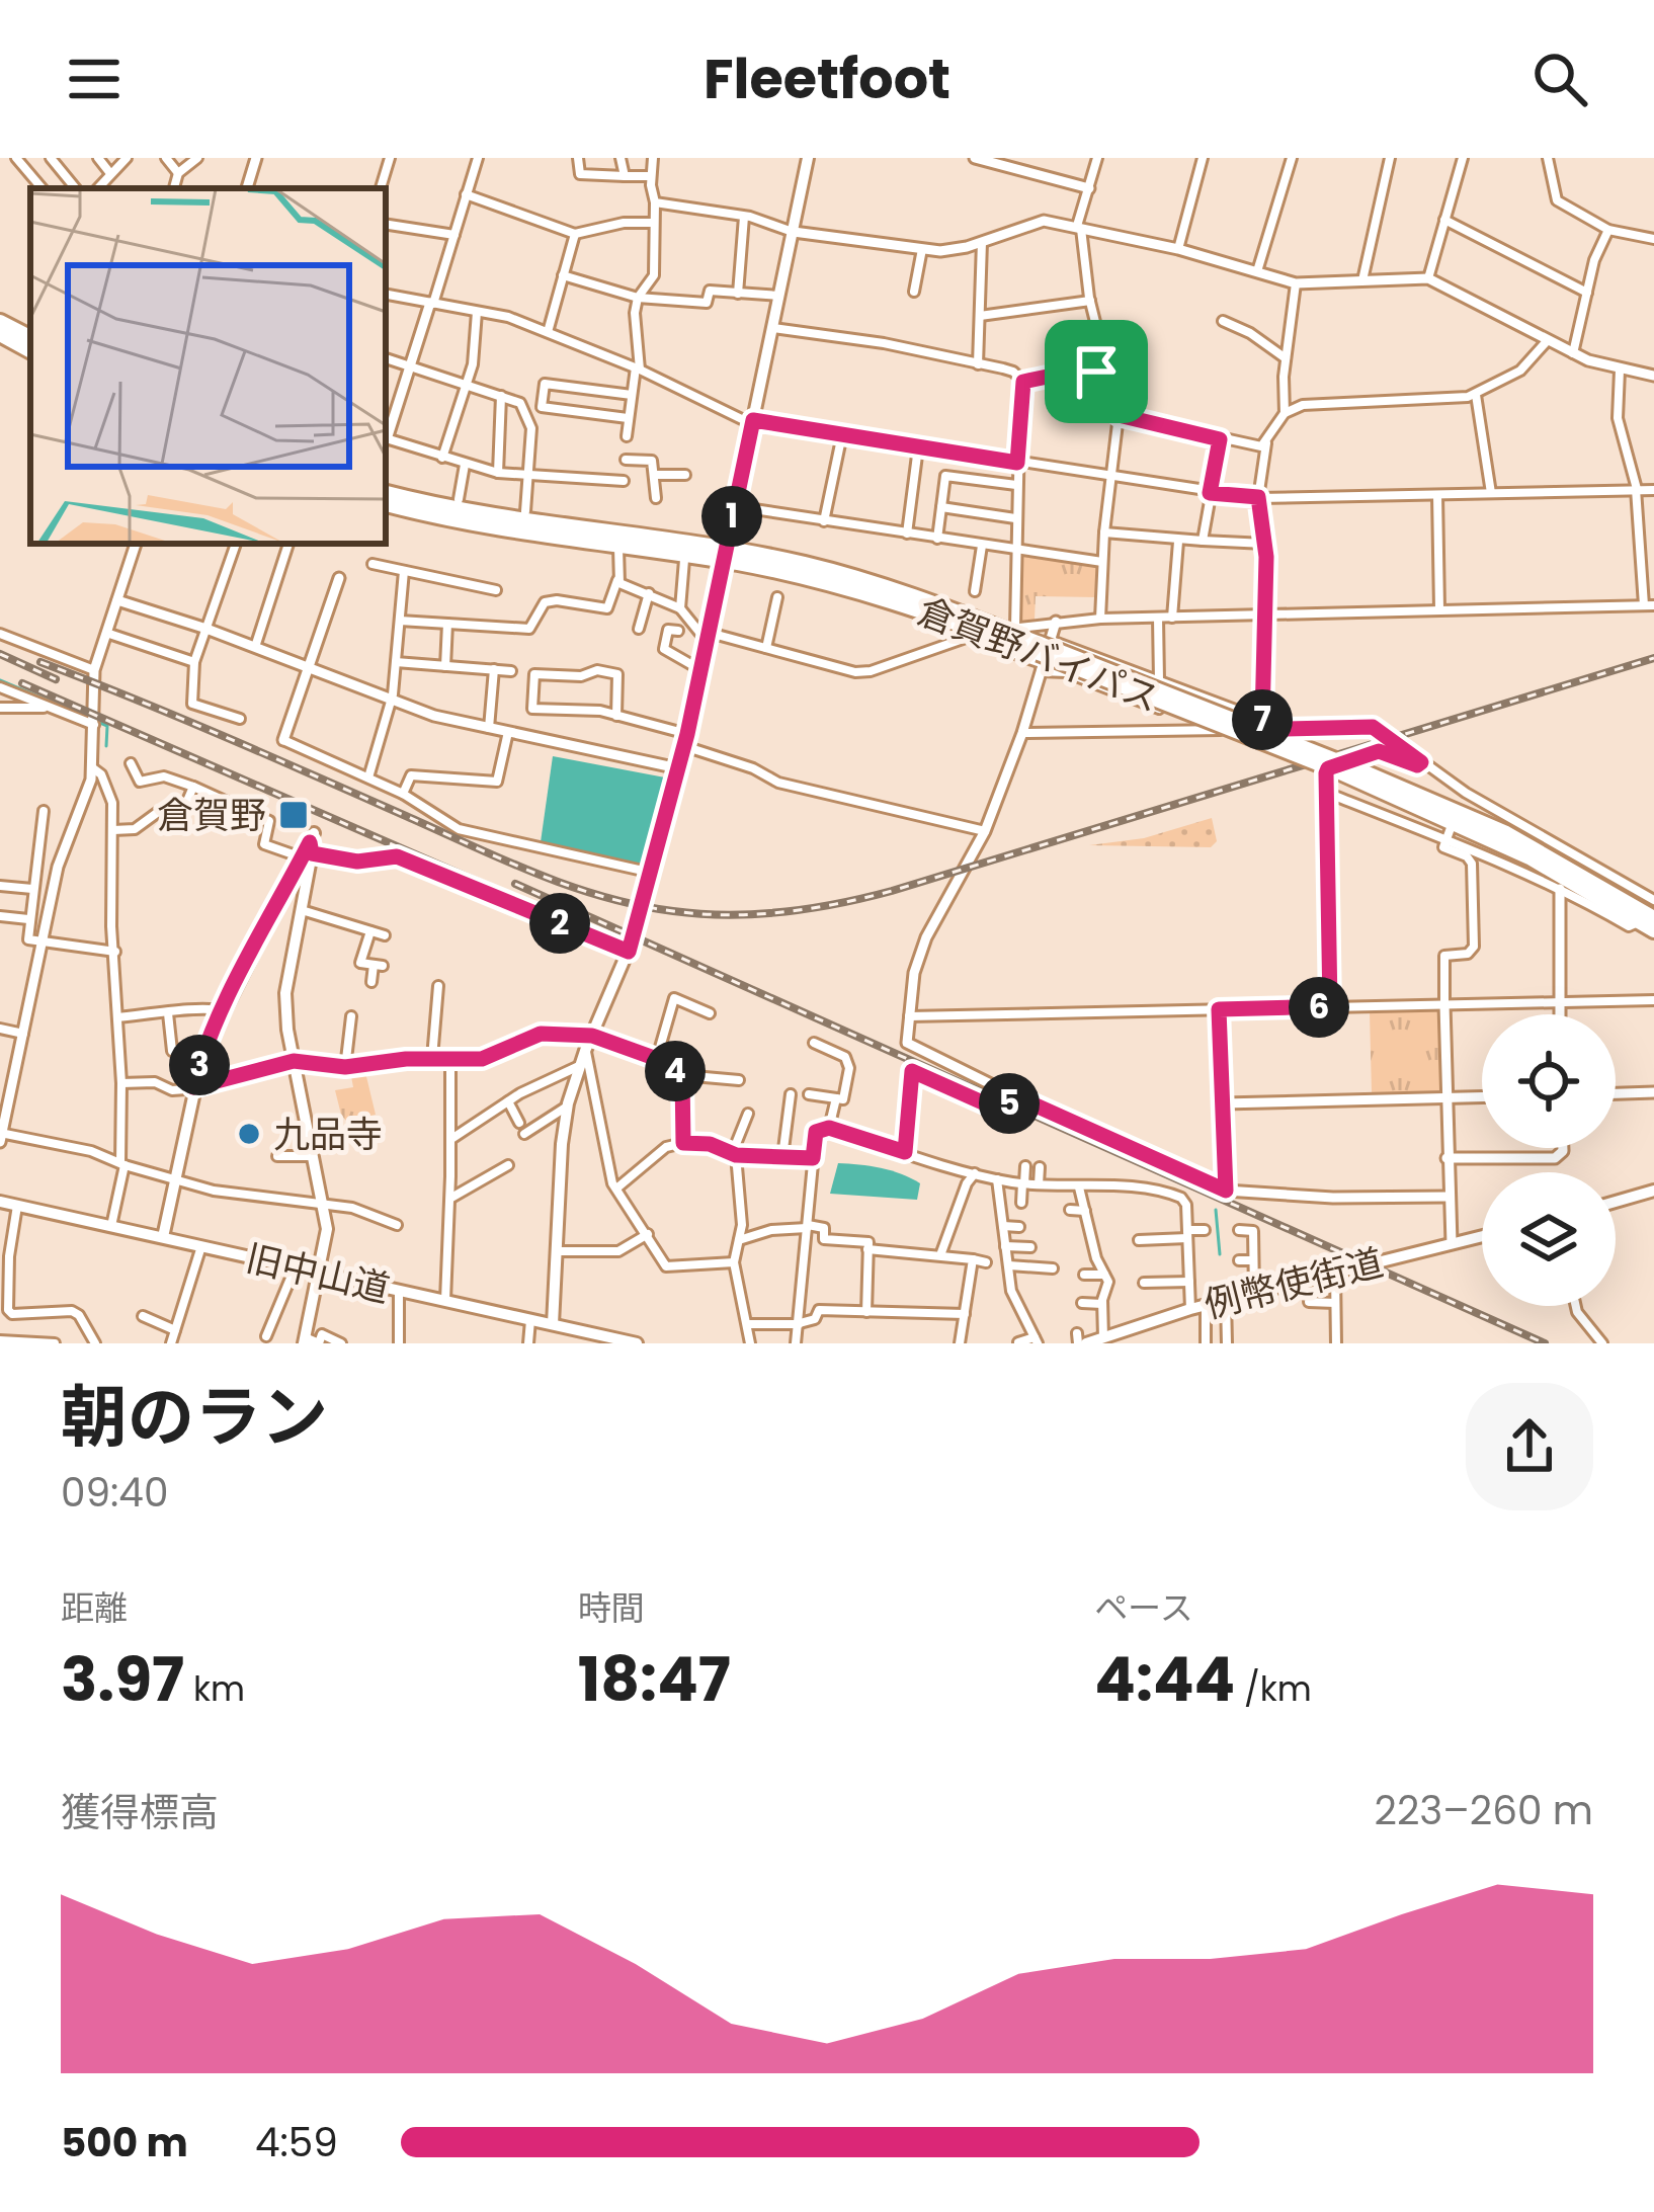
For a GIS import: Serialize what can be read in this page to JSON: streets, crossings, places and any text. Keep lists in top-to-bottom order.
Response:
{
  "streets": {
    "highway": ["倉賀野バイパス"],
    "main road": ["旧中山道", "例幣使街道"]
  },
  "places": {
    "transit": ["倉賀野"],
    "other": ["九品寺"]
  },
  "page": {
    "header": "Fleetfoot",
    "pins": [
      "1",
      "7",
      "2",
      "6",
      "3",
      "4",
      "5"
    ],
    "heading": ["朝のラン", "09:40"],
    "stats": [
      ["距離", "3.97 km"],
      ["時間", "18:47"],
      ["ペース", "4:44 /km"]
    ],
    "chart": ["獲得標高", "223–260 m"],
    "list": [
      {
        "name": "500 m",
        "note": "4:59"
      }
    ]
  }
}
